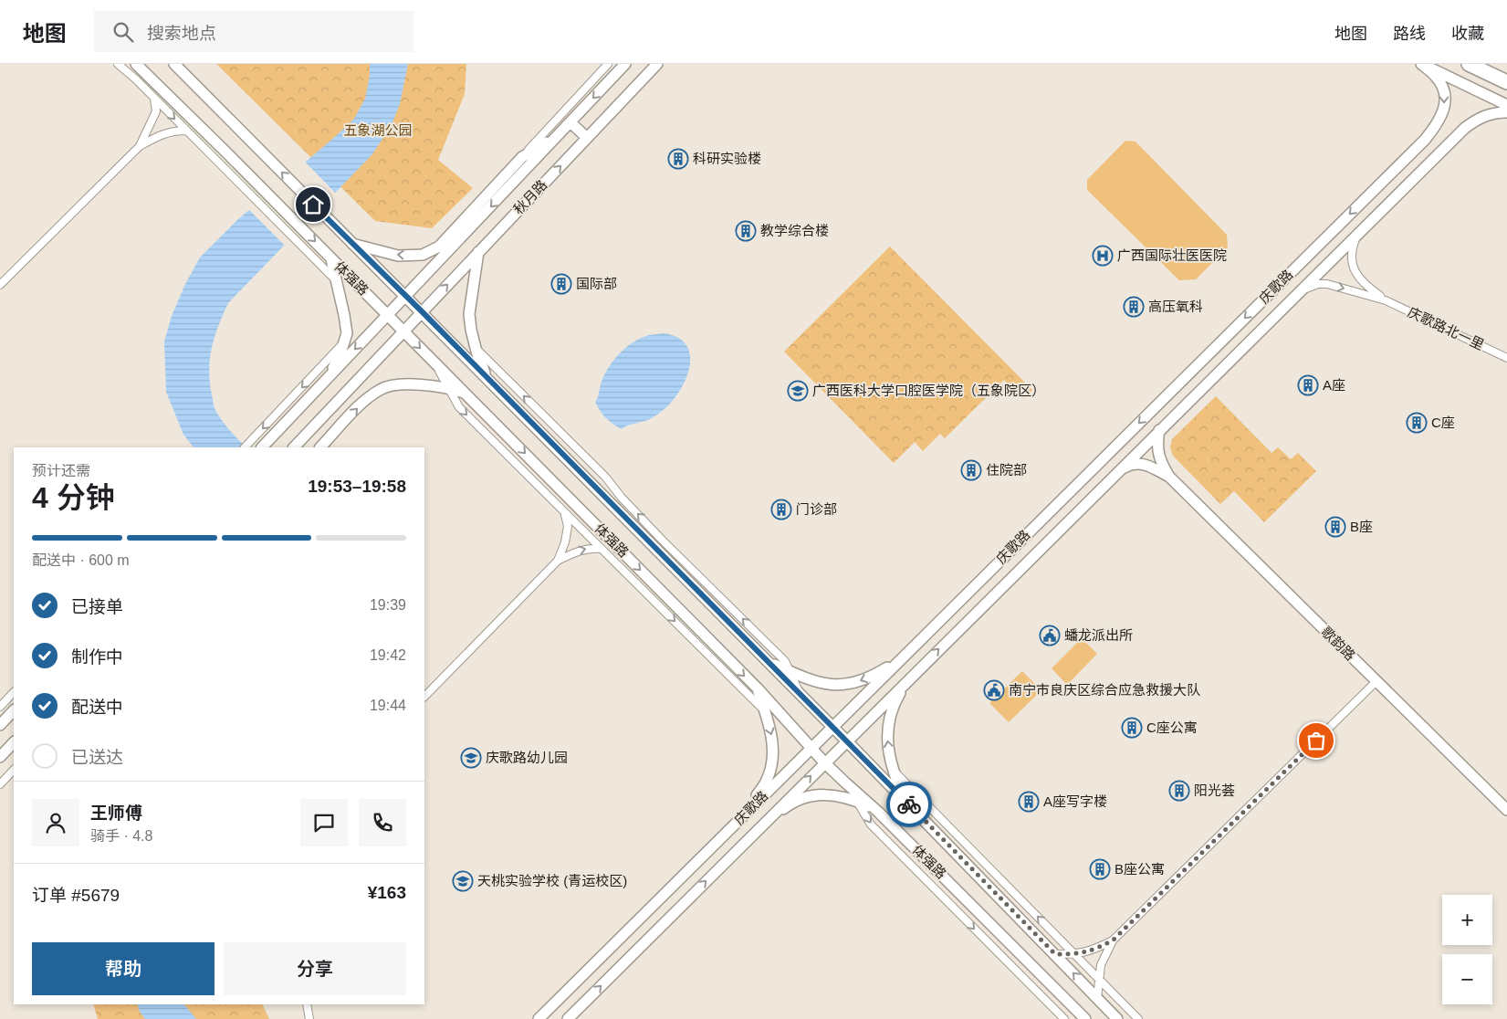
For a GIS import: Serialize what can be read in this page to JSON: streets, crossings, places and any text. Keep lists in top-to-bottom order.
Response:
{
  "streets": {
    "main road": [
      "秋月路",
      "体强路",
      "庆歌路",
      "歌韵路"
    ],
    "street": ["庆歌路北一里"]
  },
  "crossings": [
    ["秋月路", "体强路"],
    ["体强路", "庆歌路"],
    ["庆歌路", "庆歌路北一里"],
    ["庆歌路", "歌韵路"]
  ],
  "parks": ["五象湖公园"],
  "places": {
    "building": [
      "科研实验楼",
      "教学综合楼",
      "国际部",
      "高压氧科",
      "A座",
      "C座",
      "住院部",
      "门诊部",
      "B座",
      "C座公寓",
      "阳光荟",
      "A座写字楼",
      "B座公寓"
    ],
    "hospital": ["广西国际壮医医院"],
    "school or university": ["广西医科大学口腔医学院（五象院区）", "庆歌路幼儿园", "天桃实验学校 (青运校区)"],
    "public building": ["蟠龙派出所", "南宁市良庆区综合应急救援大队"]
  },
  "page": {
    "header": "地图",
    "search": "搜索地点",
    "nav": ["地图", "路线", "收藏"],
    "heading": ["4 分钟", "预计还需", "19:53–19:58"],
    "panel": [
      "王师傅",
      "骑手 · 4.8",
      "订单 #5679",
      "¥163"
    ],
    "bar": "配送中 · 600 m",
    "list": [
      ["已接单", "19:39"],
      ["制作中", "19:42"],
      ["配送中", "19:44"],
      "已送达"
    ],
    "map_buttons": ["+", "−"],
    "buttons": ["帮助", "分享"]
  }
}
